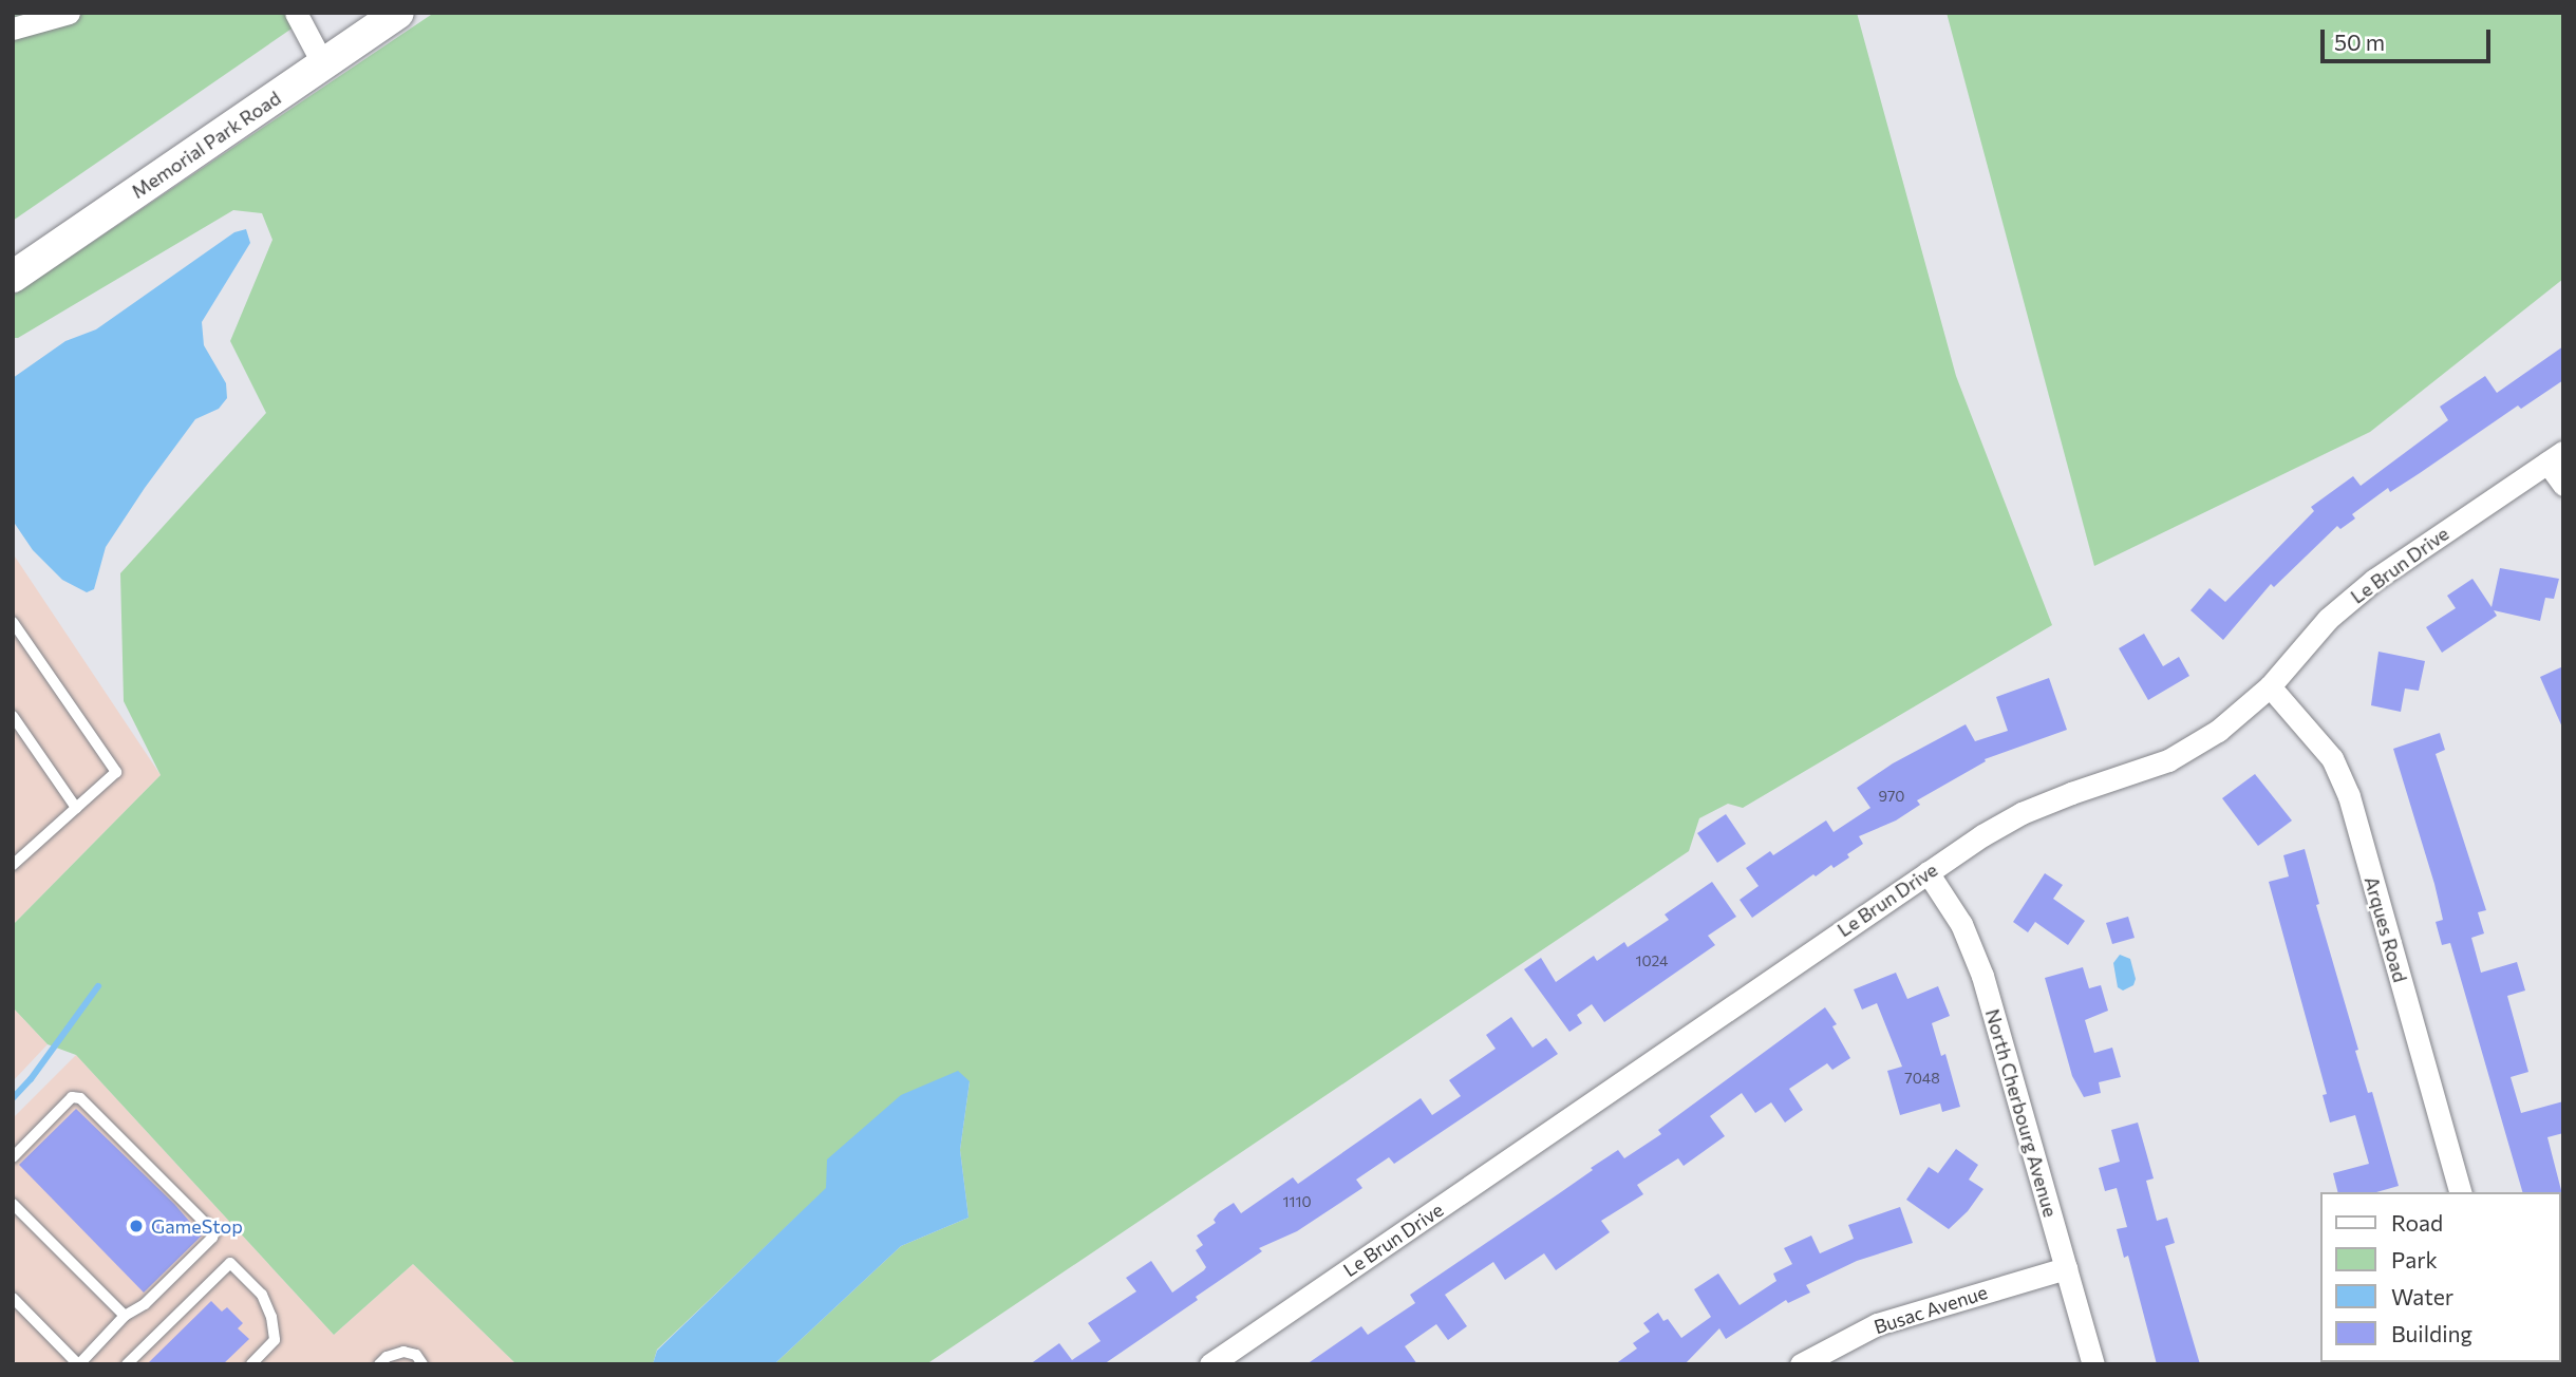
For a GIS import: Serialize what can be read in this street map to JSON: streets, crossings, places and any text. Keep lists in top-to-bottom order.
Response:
{
  "streets": {
    "street": [
      "Memorial Park Road",
      "Le Brun Drive",
      "Arques Road",
      "North Cherbourg Avenue",
      "Busac Avenue"
    ]
  },
  "crossings": [
    ["Le Brun Drive", "Arques Road"],
    ["Le Brun Drive", "North Cherbourg Avenue"],
    ["North Cherbourg Avenue", "Busac Avenue"]
  ],
  "places": ["GameStop"],
  "house_numbers": [
    "970",
    "1024",
    "7048",
    "1110"
  ],
  "legend": [
    "Road",
    "Park",
    "Water",
    "Building"
  ],
  "scale_bar": "50 m"
}
